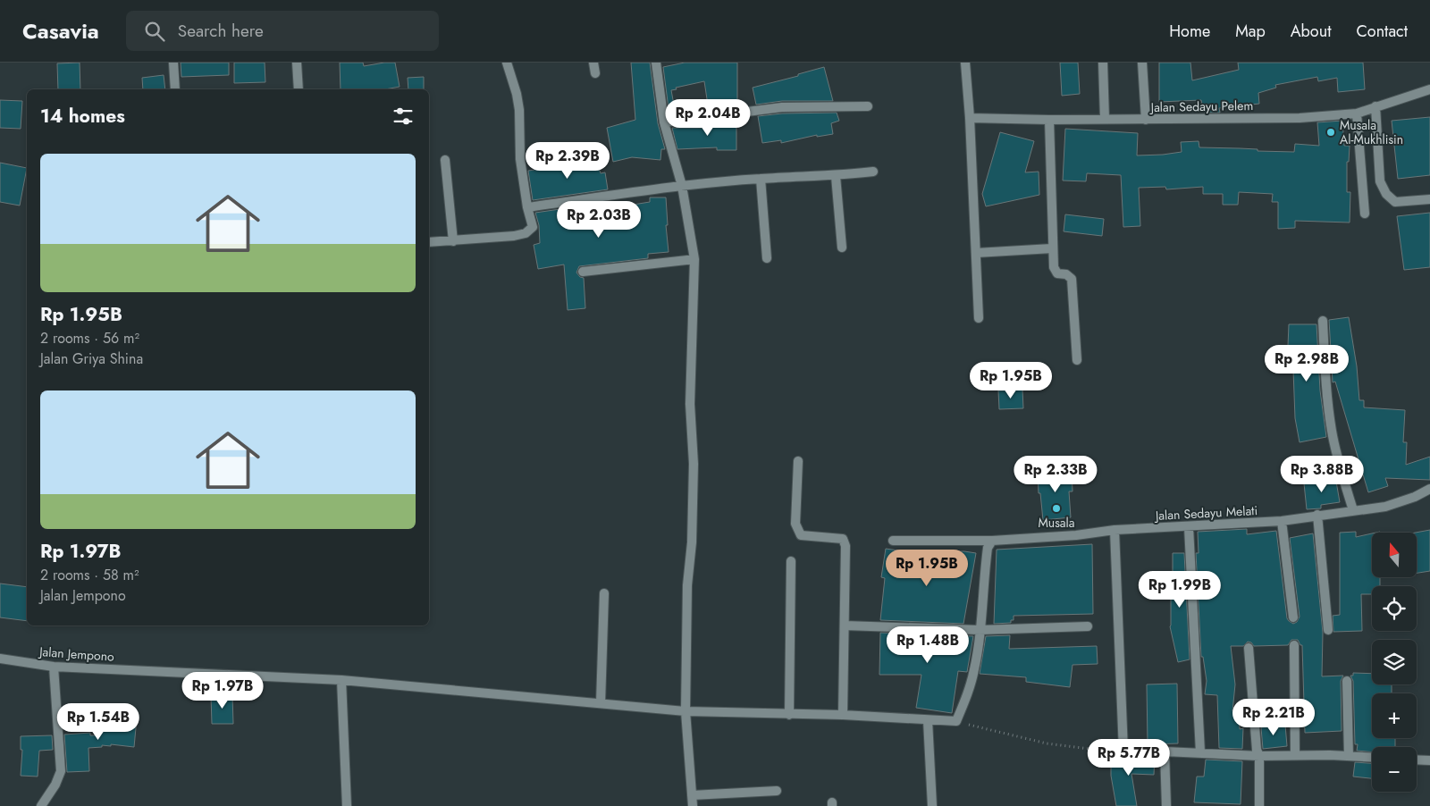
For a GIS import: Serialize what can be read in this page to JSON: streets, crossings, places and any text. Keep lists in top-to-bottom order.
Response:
{
  "streets": {
    "street": ["Jalan Sedayu Pelem", "Jalan Sedayu Melati", "Jalan Jempono"]
  },
  "places": ["Musala Al-Mukhlisin", "Musala"],
  "north": "top",
  "page": {
    "header": "Casavia",
    "search": "Search here",
    "nav": [
      "Home",
      "Map",
      "About",
      "Contact"
    ],
    "heading": "14 homes",
    "price": [
      "Rp 2.04B",
      "Rp 2.39B",
      "Rp 2.03B",
      "Rp 2.98B",
      "Rp 1.95B",
      "Rp 2.33B",
      "Rp 3.88B",
      "Rp 1.95B",
      "Rp 1.99B",
      "Rp 1.48B",
      "Rp 1.97B",
      "Rp 2.21B",
      "Rp 1.54B",
      "Rp 5.77B"
    ],
    "list": [
      {
        "name": "Rp 1.95B",
        "note": "2 rooms · 56 m² · Jalan Griya Shina"
      },
      {
        "name": "Rp 1.97B",
        "note": "2 rooms · 58 m² · Jalan Jempono"
      }
    ],
    "map_buttons": ["+", "−"]
  }
}
